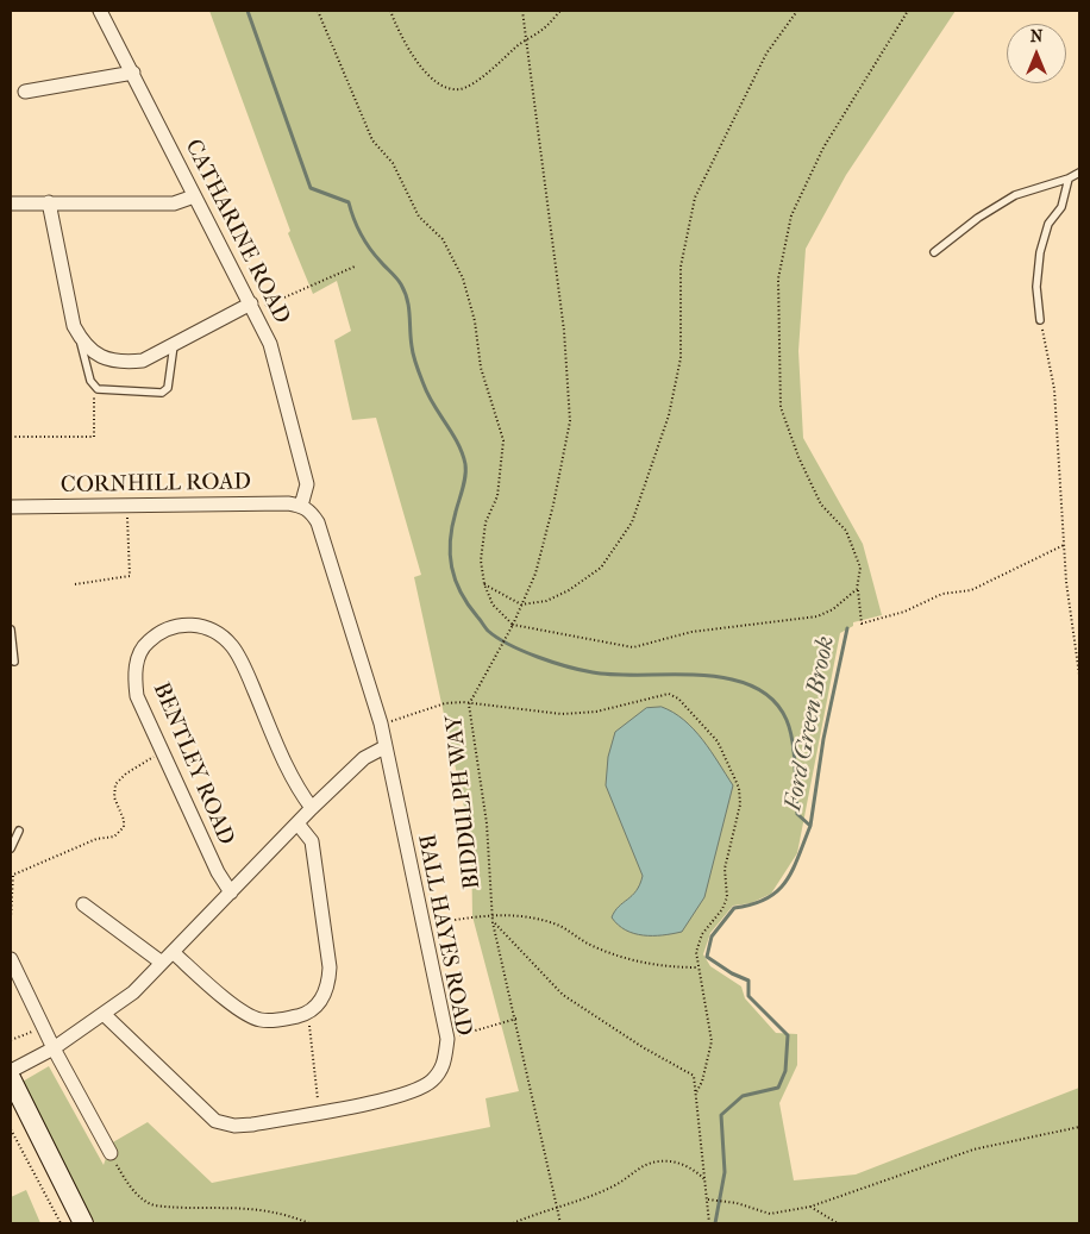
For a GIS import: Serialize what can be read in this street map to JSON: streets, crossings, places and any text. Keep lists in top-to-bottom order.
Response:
{
  "streets": {
    "street": [
      "CATHARINE ROAD",
      "CORNHILL ROAD",
      "BENTLEY ROAD",
      "BALL HAYES ROAD"
    ],
    "path": ["BIDDULPH WAY"]
  },
  "crossings": [
    ["CATHARINE ROAD", "CORNHILL ROAD"],
    ["CATHARINE ROAD", "BALL HAYES ROAD"],
    ["CORNHILL ROAD", "BALL HAYES ROAD"]
  ],
  "water": ["Ford Green Brook"],
  "north": "top"
}
